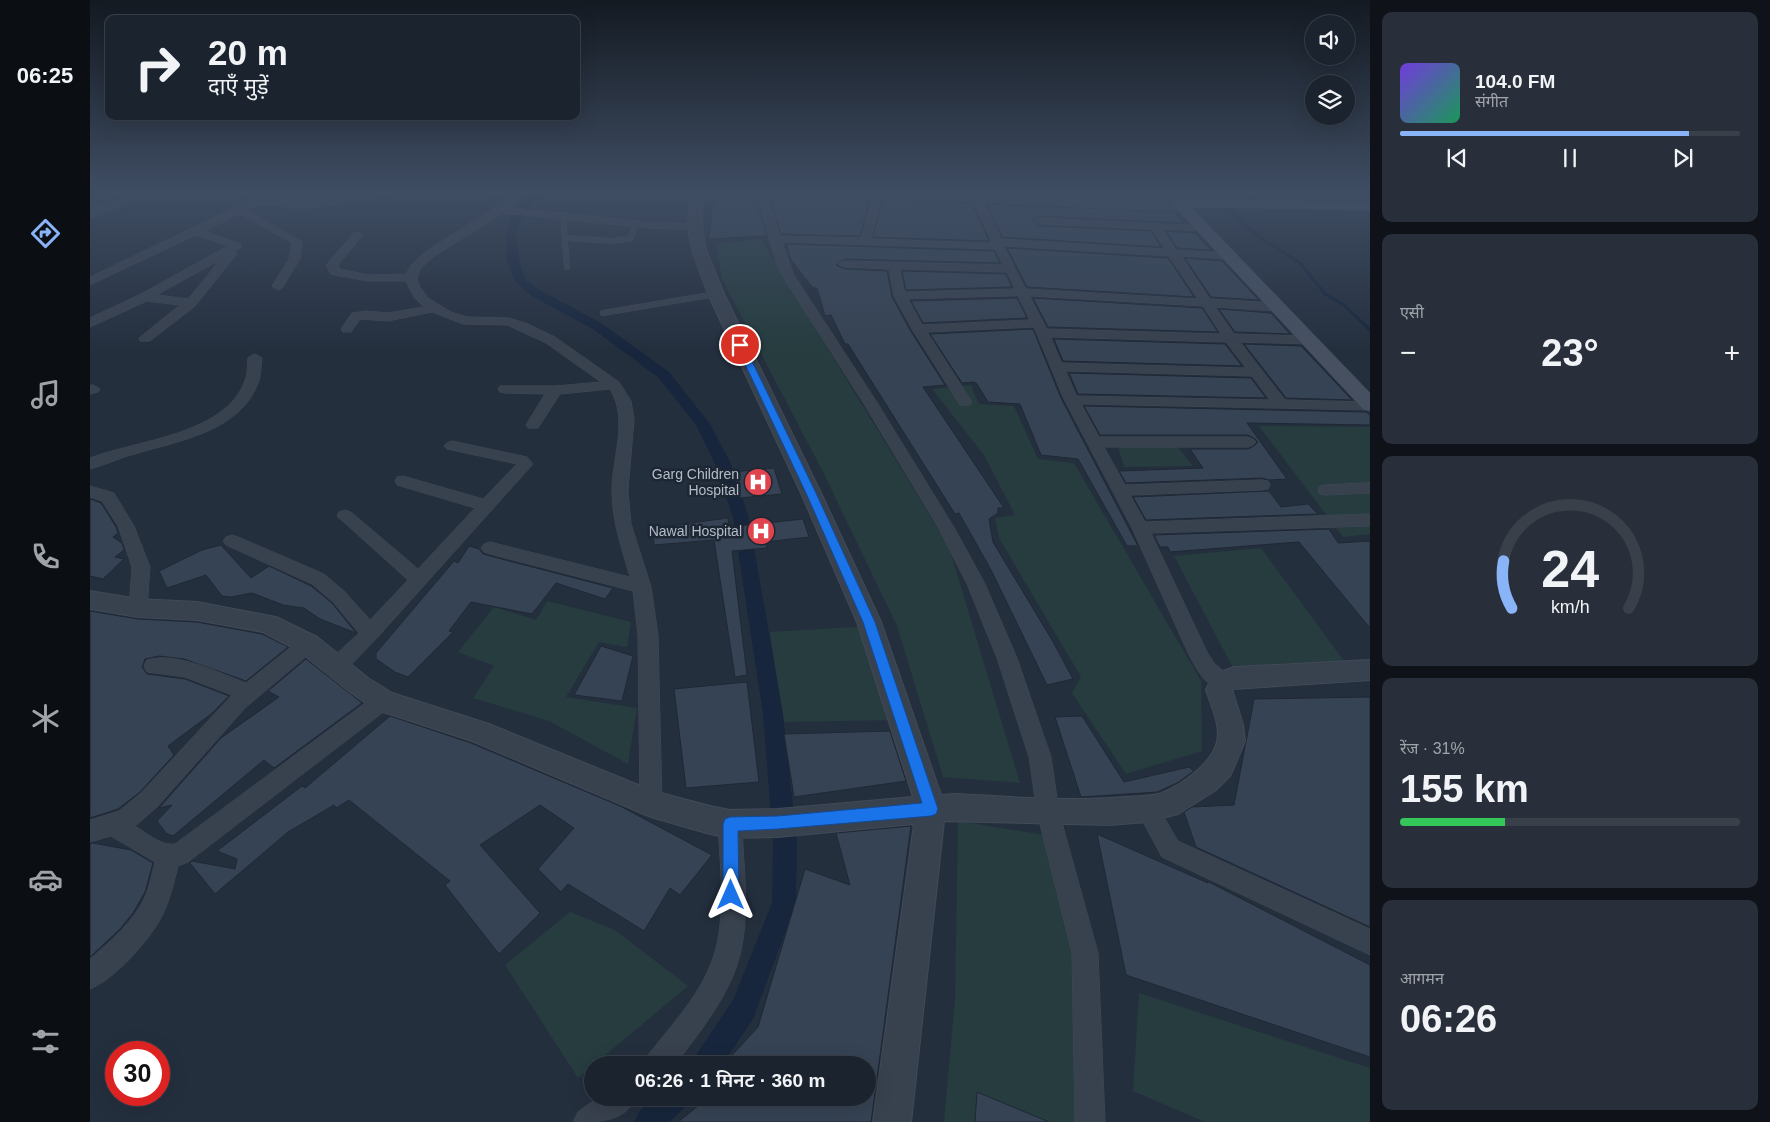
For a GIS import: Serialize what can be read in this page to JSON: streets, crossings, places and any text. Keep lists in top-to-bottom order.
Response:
{
  "places": {
    "hospital": ["Garg Children Hospital", "Nawal Hospital"]
  },
  "page": {
    "tabs": "06:25",
    "turn": ["20 m", "दाएँ मुड़ें"],
    "song": ["104.0 FM", "संगीत"],
    "tile": [
      "एसी",
      ["रेंज · 31%", "155 km"],
      ["आगमन", "06:26"]
    ],
    "heat": ["−", "23°", "+"],
    "limit": "30",
    "trip": "06:26 · 1 मिनट · 360 m",
    "gauge": ["24", "km/h"]
  }
}
